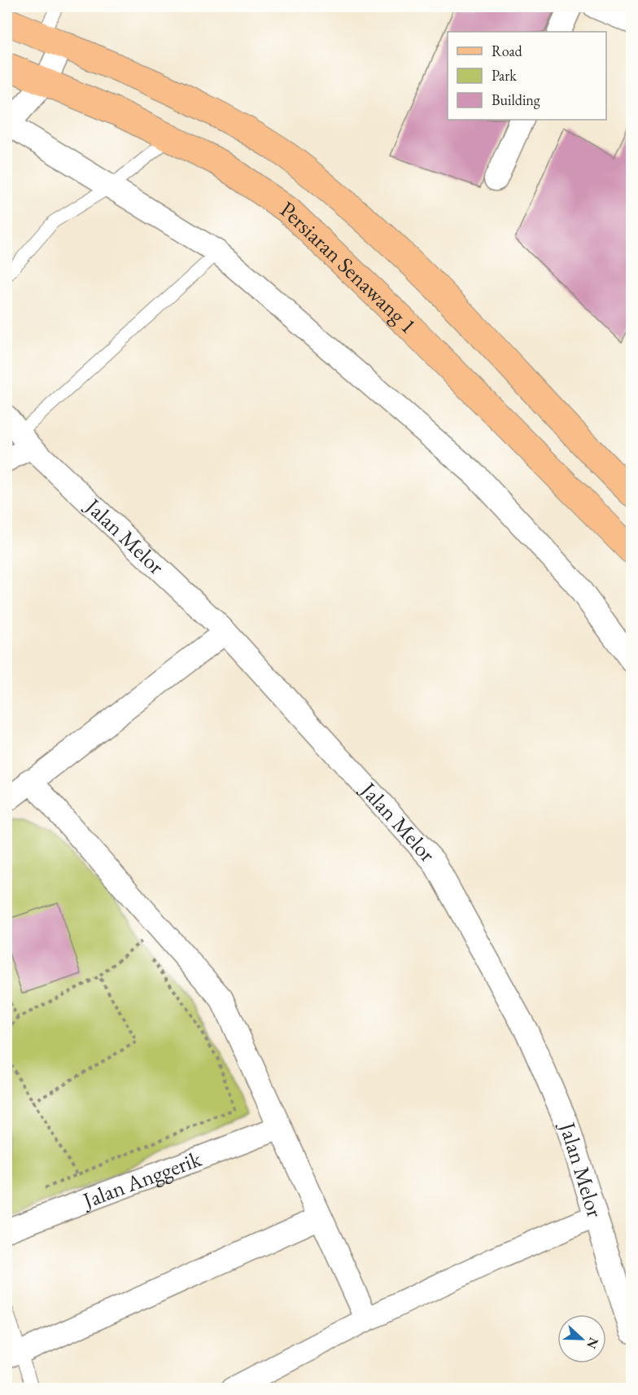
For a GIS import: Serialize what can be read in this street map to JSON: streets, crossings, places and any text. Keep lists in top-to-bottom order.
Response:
{
  "streets": {
    "main road": ["Persiaran Senawang 1"],
    "street": ["Jalan Melor", "Jalan Anggerik"]
  },
  "legend": ["Road", "Park", "Building"],
  "north": "right"
}
